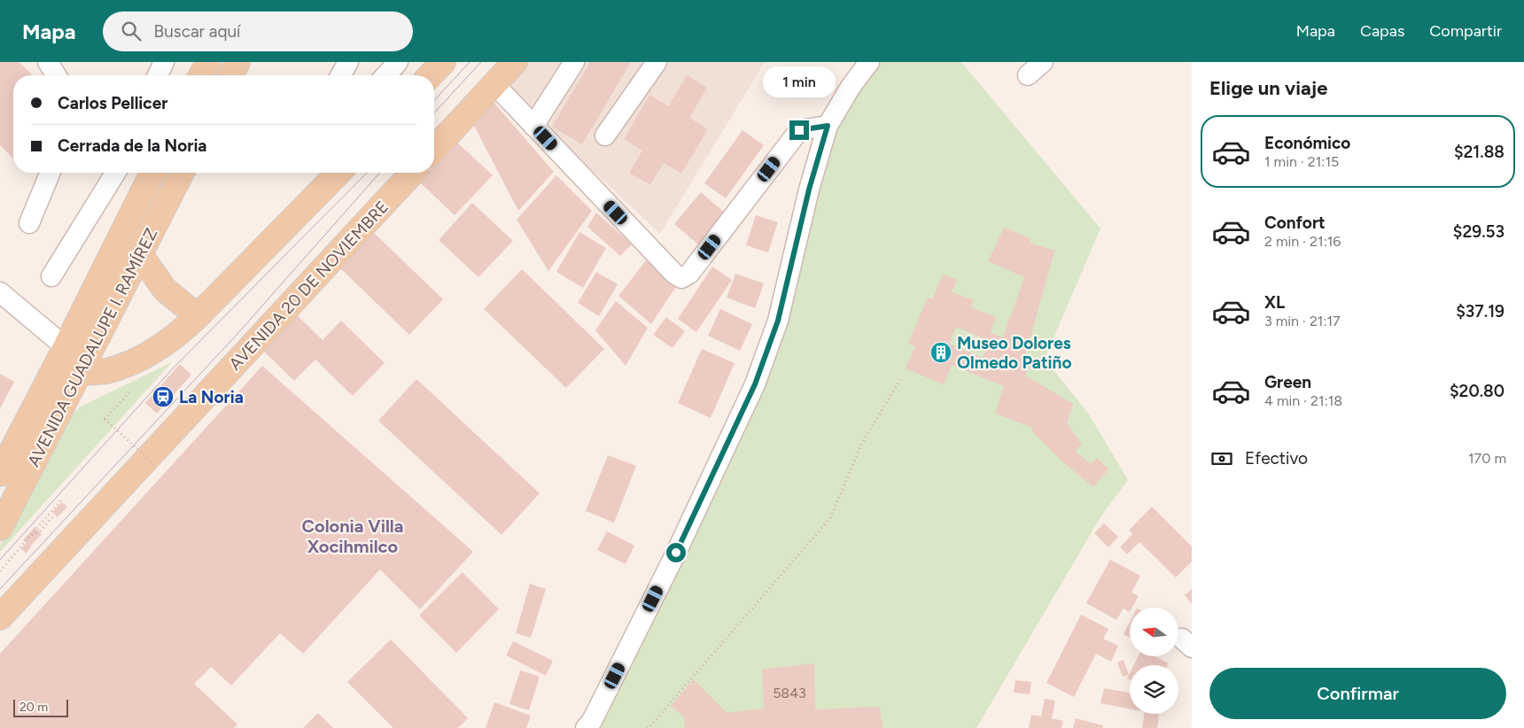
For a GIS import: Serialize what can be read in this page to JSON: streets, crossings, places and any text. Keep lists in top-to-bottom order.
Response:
{
  "streets": {
    "main road": ["AVENIDA 20 DE NOVIEMBRE", "AVENIDA GUADALUPE I. RAMÍREZ"]
  },
  "districts": ["Colonia Villa Xocihmilco"],
  "places": {
    "building": ["Museo Dolores Olmedo Patiño"],
    "station": ["La Noria"]
  },
  "house_numbers": ["5843"],
  "scale_bar": "20 m",
  "north": "left",
  "page": {
    "header": "Mapa",
    "search": "Buscar aquí",
    "nav": ["Mapa", "Capas", "Compartir"],
    "heading": "Elige un viaje",
    "bubble": "1 min",
    "banner": ["Carlos Pellicer", "Cerrada de la Noria"],
    "list": [
      {
        "name": "Económico",
        "note": "1 min · 21:15",
        "value": "$21.88"
      },
      {
        "name": "Confort",
        "note": "2 min · 21:16",
        "value": "$29.53"
      },
      {
        "name": "XL",
        "note": "3 min · 21:17",
        "value": "$37.19"
      },
      {
        "name": "Green",
        "note": "4 min · 21:18",
        "value": "$20.80"
      }
    ],
    "pay": ["Efectivo", "170 m"],
    "buttons": "Confirmar",
    "scale": "20 m"
  }
}
